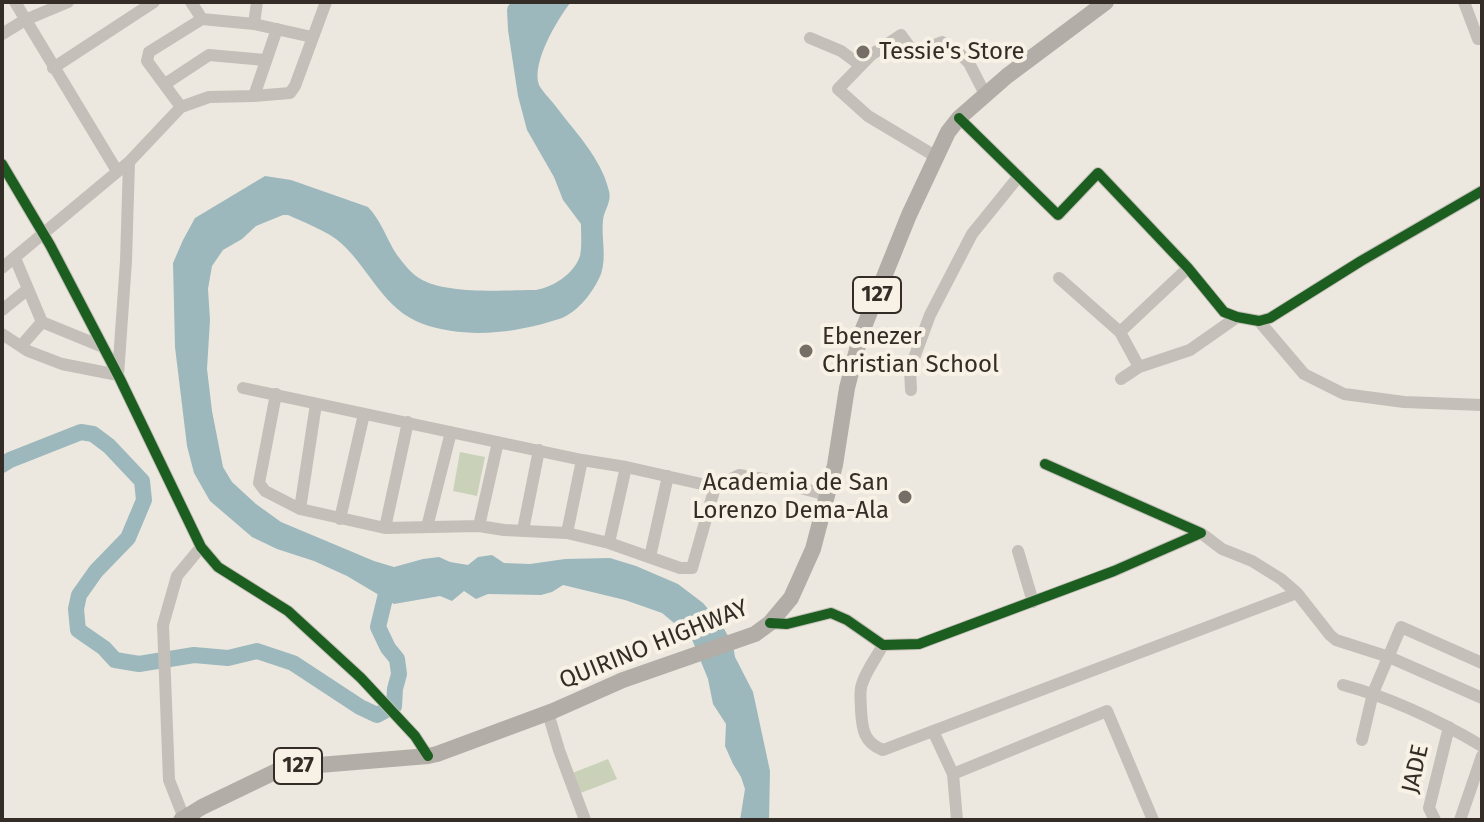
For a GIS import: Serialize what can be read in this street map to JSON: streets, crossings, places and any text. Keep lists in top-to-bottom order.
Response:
{
  "streets": {
    "main road": ["127", "QUIRINO HIGHWAY"],
    "street": ["JADE"]
  },
  "places": ["Tessie's Store", "Ebenezer Christian School", "Academia de San Lorenzo Dema-Ala"]
}
